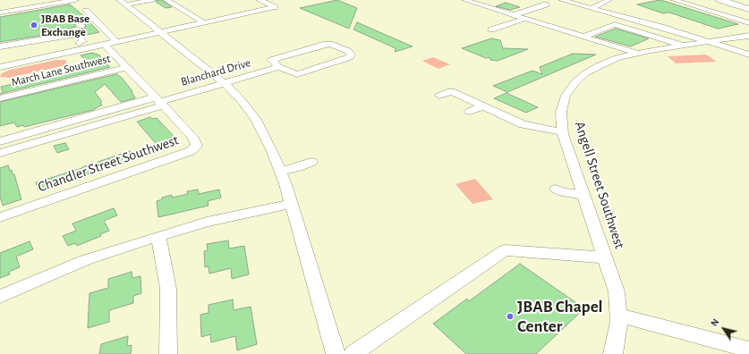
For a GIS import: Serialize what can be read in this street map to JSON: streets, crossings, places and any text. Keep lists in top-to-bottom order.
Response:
{
  "streets": {
    "street": [
      "March Lane Southwest",
      "Blanchard Drive",
      "Chandler Street Southwest",
      "Angell Street Southwest"
    ]
  },
  "crossings": [
    ["March Lane Southwest", "Chandler Street Southwest"],
    ["Blanchard Drive", "Chandler Street Southwest"]
  ],
  "places": ["JBAB Base Exchange", "JBAB Chapel Center"],
  "north": "top left"
}
